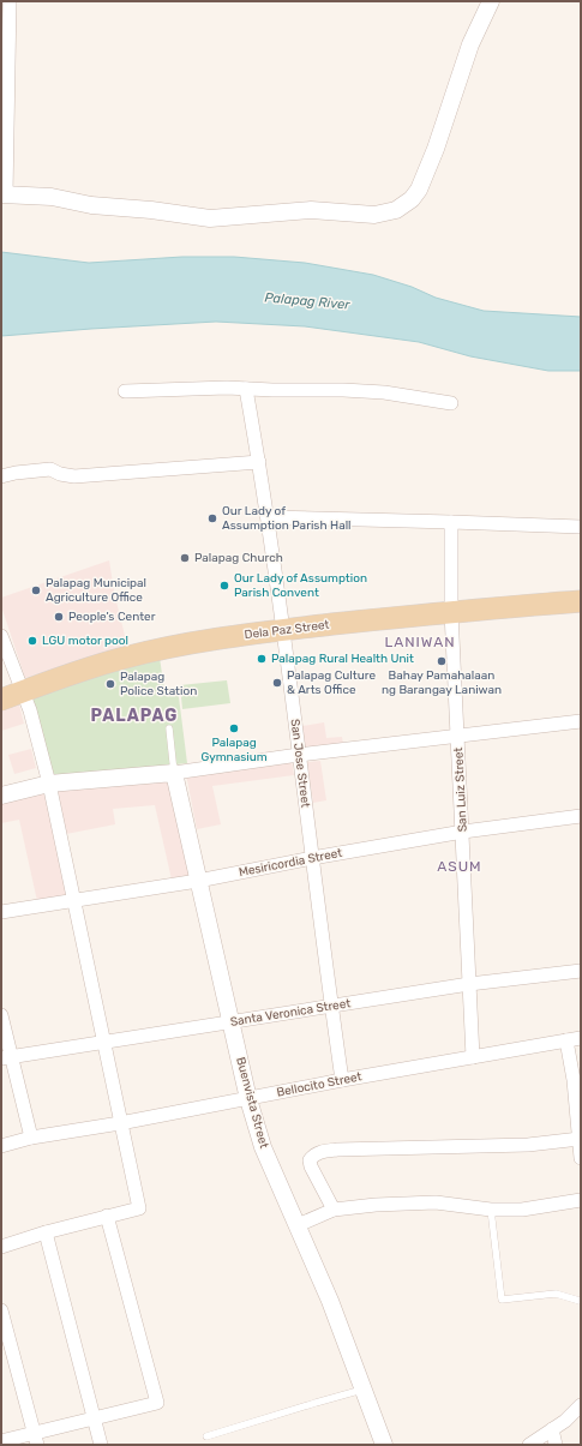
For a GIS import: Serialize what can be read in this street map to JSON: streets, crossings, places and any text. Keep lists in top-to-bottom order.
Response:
{
  "streets": {
    "main road": ["Dela Paz Street"],
    "street": [
      "San Jose Street",
      "San Luiz Street",
      "Mesiricordia Street",
      "Santa Veronica Street",
      "Bellocito Street",
      "Buenvista Street"
    ]
  },
  "crossings": [
    ["Dela Paz Street", "San Jose Street"],
    ["Dela Paz Street", "San Luiz Street"],
    ["San Jose Street", "Mesiricordia Street"],
    ["San Jose Street", "Santa Veronica Street"],
    ["San Jose Street", "Bellocito Street"],
    ["San Luiz Street", "Mesiricordia Street"],
    ["San Luiz Street", "Santa Veronica Street"],
    ["San Luiz Street", "Bellocito Street"],
    ["Mesiricordia Street", "Buenvista Street"],
    ["Santa Veronica Street", "Buenvista Street"],
    ["Bellocito Street", "Buenvista Street"]
  ],
  "districts": ["LANIWAN", "PALAPAG", "ASUM"],
  "water": ["Palapag River"],
  "places": [
    "Our Lady of Assumption Parish Hall",
    "Palapag Church",
    "Our Lady of Assumption Parish Convent",
    "Palapag Municipal Agriculture Office",
    "People's Center",
    "LGU motor pool",
    "Palapag Rural Health Unit",
    "Bahay Pamahalaan ng Barangay Laniwan",
    "Palapag Culture & Arts Office",
    "Palapag Police Station",
    "Palapag Gymnasium"
  ]
}
